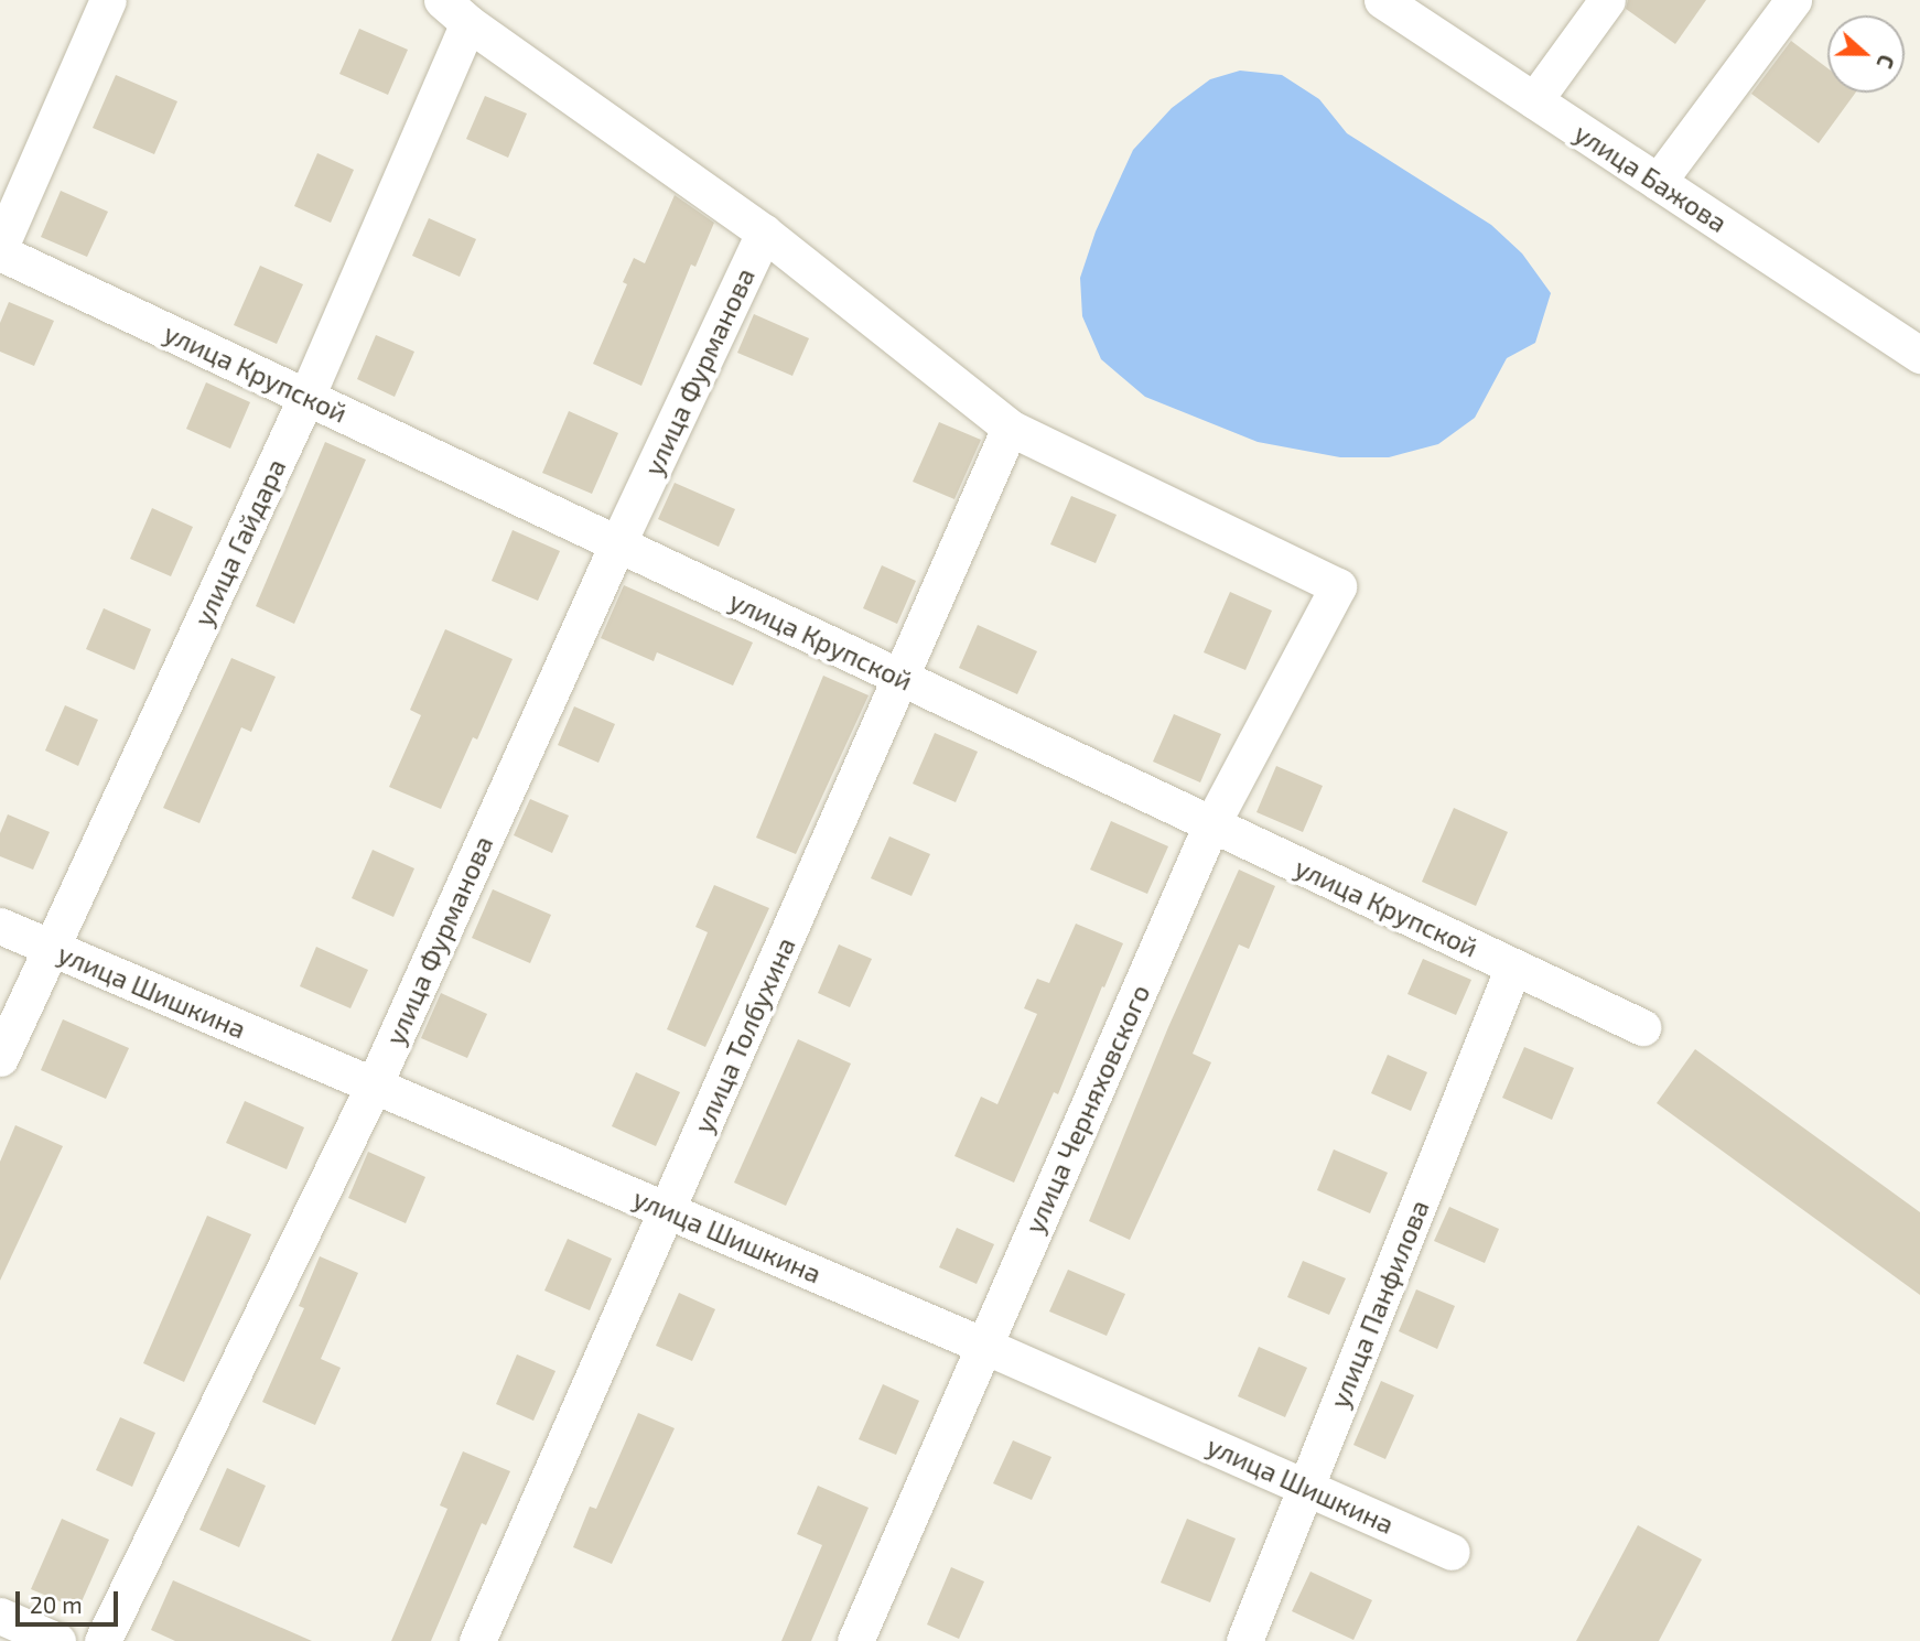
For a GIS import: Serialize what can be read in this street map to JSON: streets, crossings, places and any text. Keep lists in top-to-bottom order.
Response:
{
  "streets": {
    "street": [
      "улица Бажова",
      "улица Фурманова",
      "улица Крупской",
      "улица Гайдара",
      "улица Шишкина",
      "улица Толбухина",
      "улица Черняховского",
      "улица Панфилова"
    ]
  },
  "crossings": [
    ["улица Фурманова", "улица Крупской"],
    ["улица Фурманова", "улица Шишкина"],
    ["улица Крупской", "улица Гайдара"],
    ["улица Крупской", "улица Толбухина"],
    ["улица Крупской", "улица Черняховского"],
    ["улица Крупской", "улица Панфилова"],
    ["улица Гайдара", "улица Шишкина"],
    ["улица Шишкина", "улица Толбухина"],
    ["улица Шишкина", "улица Черняховского"],
    ["улица Шишкина", "улица Панфилова"],
    ["улица Толбухина", "улица Черняховского"]
  ],
  "scale_bar": "20 m",
  "north": "right"
}
